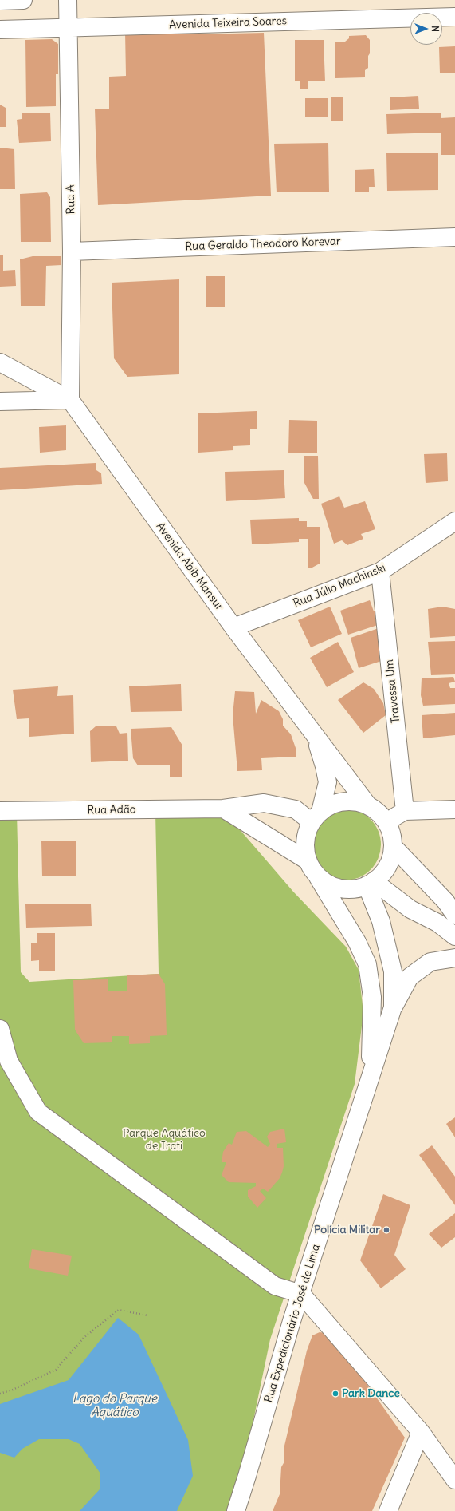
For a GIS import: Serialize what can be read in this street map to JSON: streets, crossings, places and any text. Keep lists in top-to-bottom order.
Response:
{
  "streets": {
    "street": [
      "Avenida Teixeira Soares",
      "Rua A",
      "Rua Geraldo Theodoro Korevar",
      "Avenida Abib Mansur",
      "Rua Júlio Machinski",
      "Travessa Um",
      "Rua Adão",
      "Rua Expedicionário José de Lima"
    ]
  },
  "crossings": [
    ["Avenida Teixeira Soares", "Rua A"],
    ["Rua A", "Rua Geraldo Theodoro Korevar"],
    ["Rua A", "Avenida Abib Mansur"],
    ["Avenida Abib Mansur", "Rua Júlio Machinski"],
    ["Avenida Abib Mansur", "Rua Adão"],
    ["Avenida Abib Mansur", "Rua Expedicionário José de Lima"],
    ["Rua Júlio Machinski", "Travessa Um"],
    ["Rua Adão", "Rua Expedicionário José de Lima"]
  ],
  "water": ["Lago do Parque Aquático"],
  "parks": ["Parque Aquático de Irati"],
  "places": ["Polícia Militar", "Park Dance"],
  "north": "right"
}
